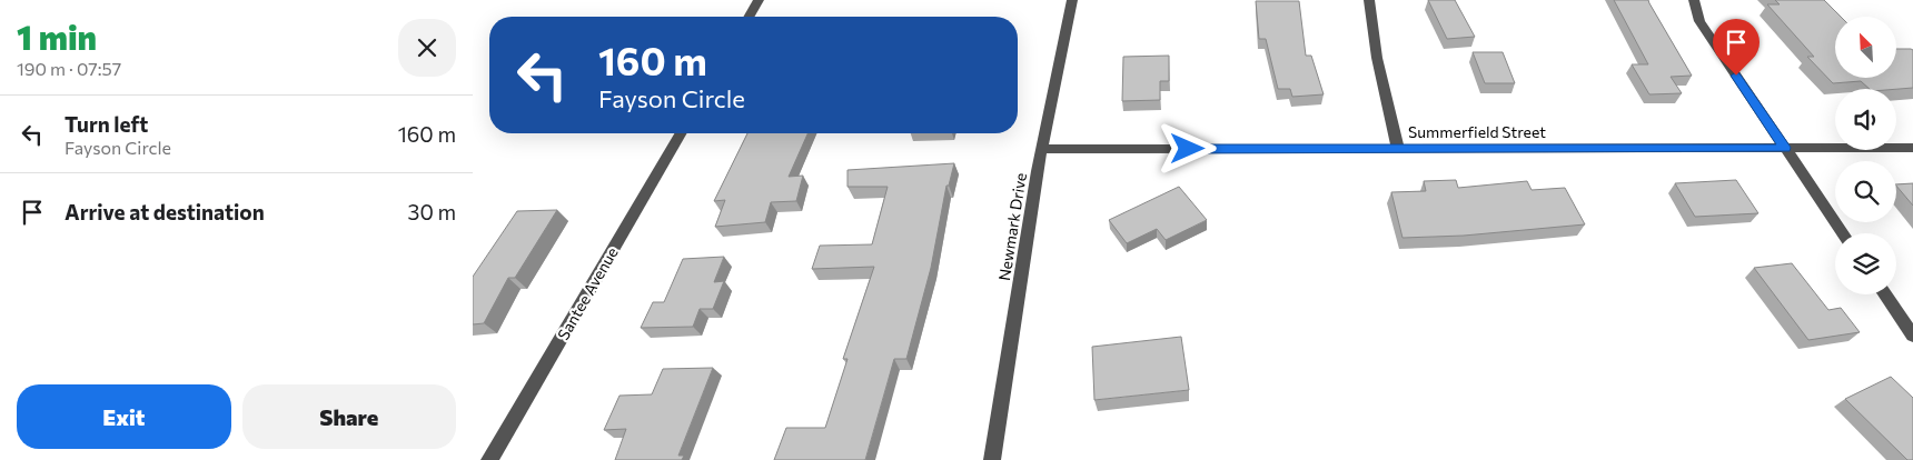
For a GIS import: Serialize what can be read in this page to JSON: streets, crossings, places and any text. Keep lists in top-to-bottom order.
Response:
{
  "streets": {
    "street": ["Summerfield Street", "Newmark Drive", "Santee Avenue"]
  },
  "crossings": [
    ["Summerfield Street", "Newmark Drive"]
  ],
  "north": "top left",
  "page": {
    "heading": ["1 min", "190 m · 07:57"],
    "turn": ["160 m", "Fayson Circle"],
    "list": [
      {
        "name": "Turn left",
        "note": "Fayson Circle",
        "value": "160 m"
      },
      {
        "name": "Arrive at destination",
        "value": "30 m"
      }
    ],
    "buttons": ["Exit", "Share"]
  }
}
